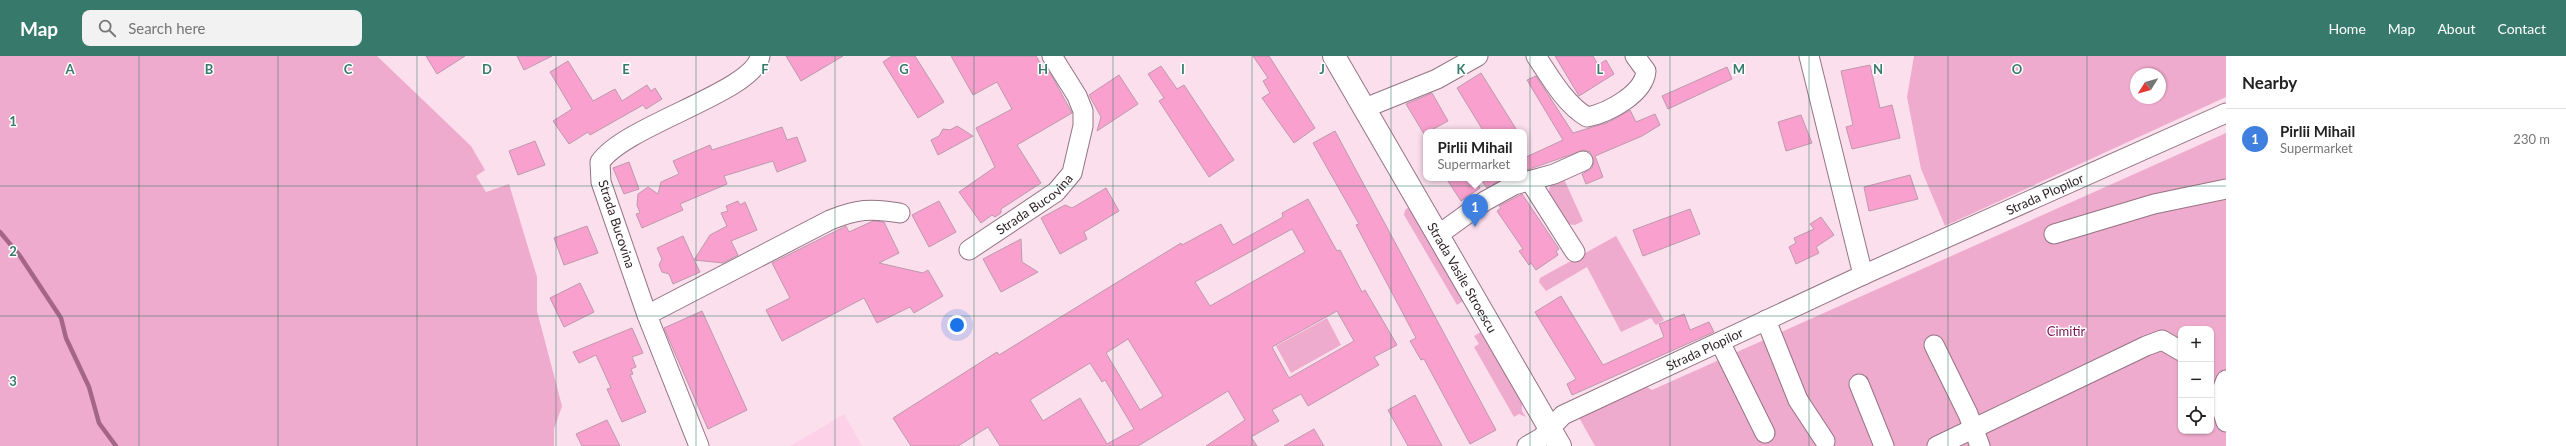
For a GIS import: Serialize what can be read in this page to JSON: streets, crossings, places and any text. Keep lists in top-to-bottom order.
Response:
{
  "streets": {
    "main road": ["Strada Vasile Stroescu"],
    "street": ["Strada Plopilor", "Strada Bucovina"]
  },
  "crossings": [
    ["Strada Plopilor", "Strada Vasile Stroescu"]
  ],
  "parks": ["Cimitir"],
  "north": "bottom left",
  "page": {
    "header": "Map",
    "search": "Search here",
    "nav": [
      "Home",
      "Map",
      "About",
      "Contact"
    ],
    "heading": "Nearby",
    "list": [
      {
        "mark": "1",
        "name": "Pirlii Mihail",
        "note": "Supermarket",
        "value": "230 m"
      }
    ],
    "popup": ["Pirlii Mihail", "Supermarket"],
    "pins": "1",
    "map_buttons": ["+", "−"]
  },
  "grid": {
    "columns": [
      "A",
      "B",
      "C",
      "D",
      "E",
      "F",
      "G",
      "H",
      "I",
      "J",
      "K",
      "L",
      "M",
      "N",
      "O"
    ],
    "rows": ["1", "2", "3"]
  }
}
